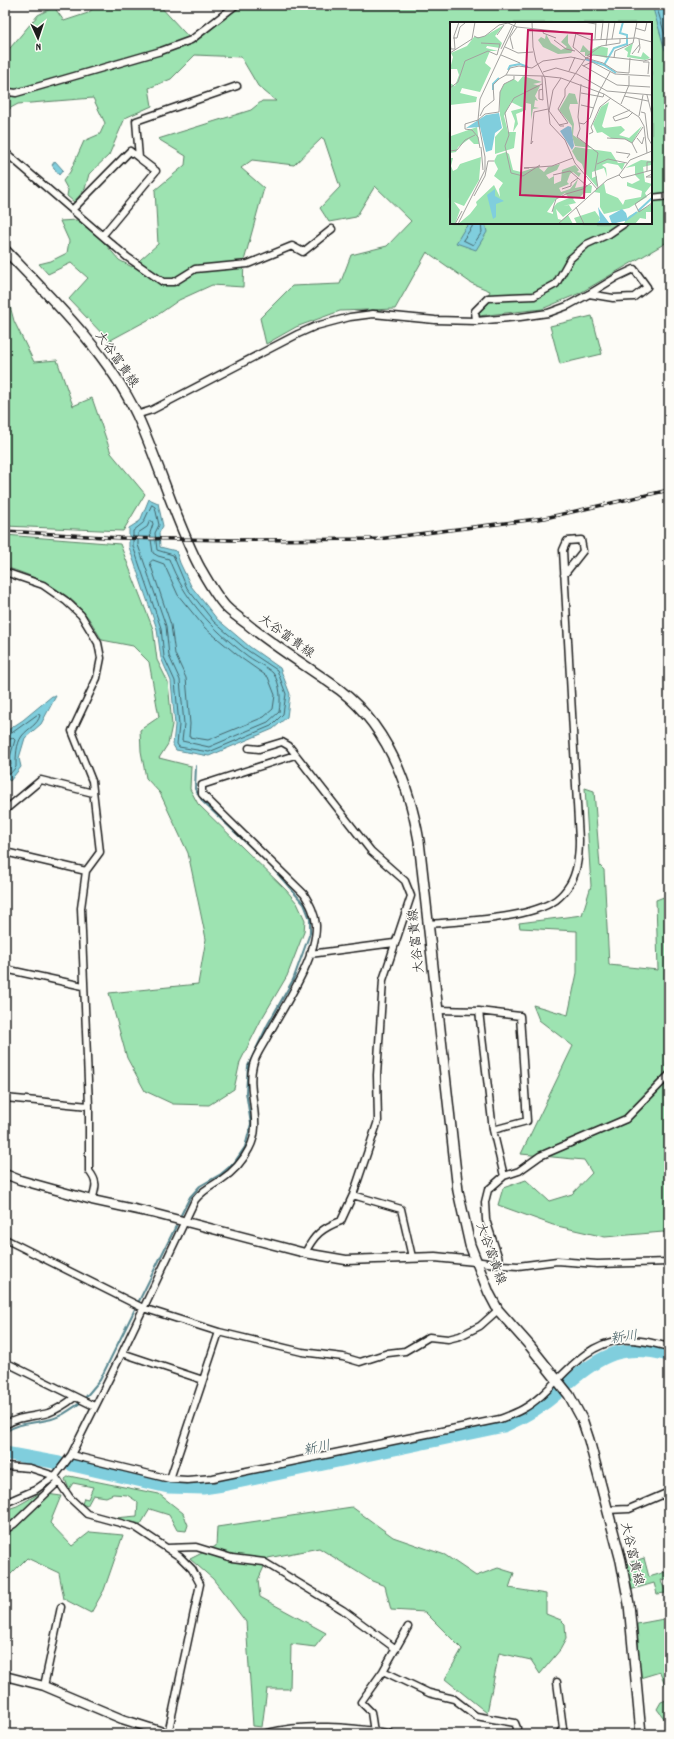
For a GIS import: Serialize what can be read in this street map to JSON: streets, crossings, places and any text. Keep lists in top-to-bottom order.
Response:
{
  "streets": {
    "main road": ["大谷富貴線"]
  },
  "water": ["新川"],
  "north": "bottom"
}
